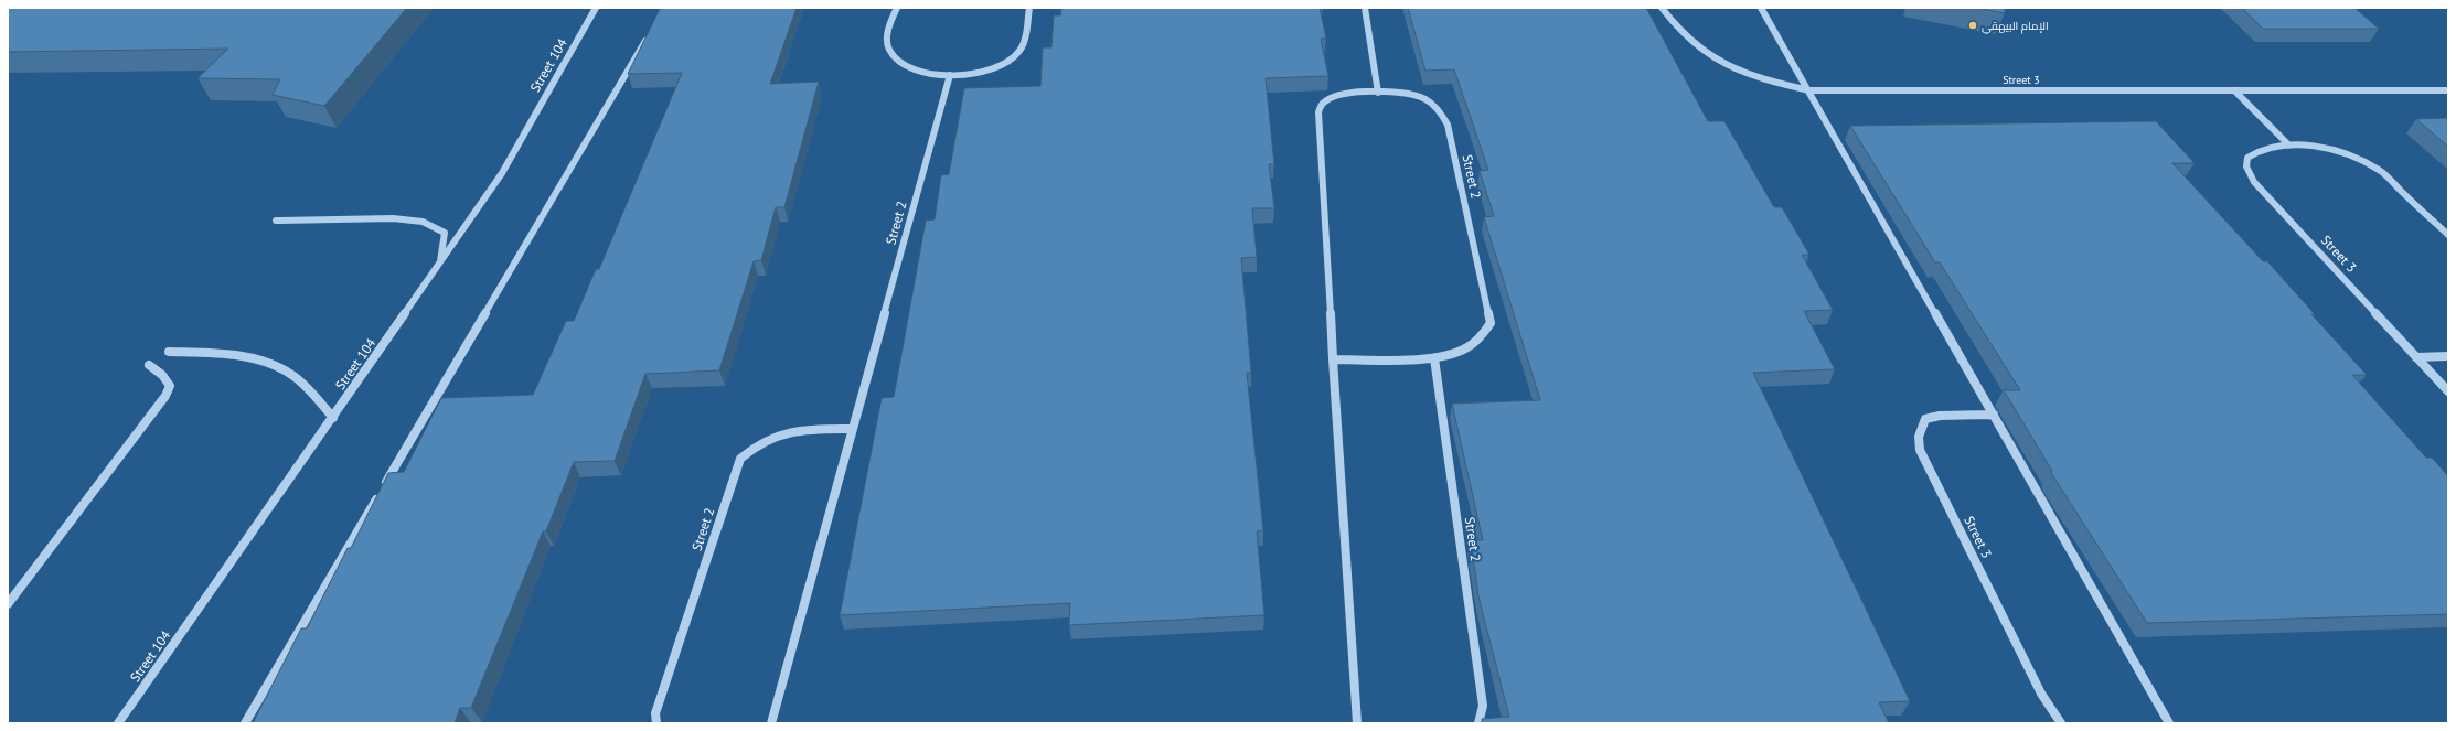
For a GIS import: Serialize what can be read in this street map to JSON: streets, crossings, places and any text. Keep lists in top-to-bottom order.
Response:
{
  "streets": {
    "street": ["Street 104", "Street 3", "Street 2"]
  },
  "places": ["الإمام البيهقي"]
}
